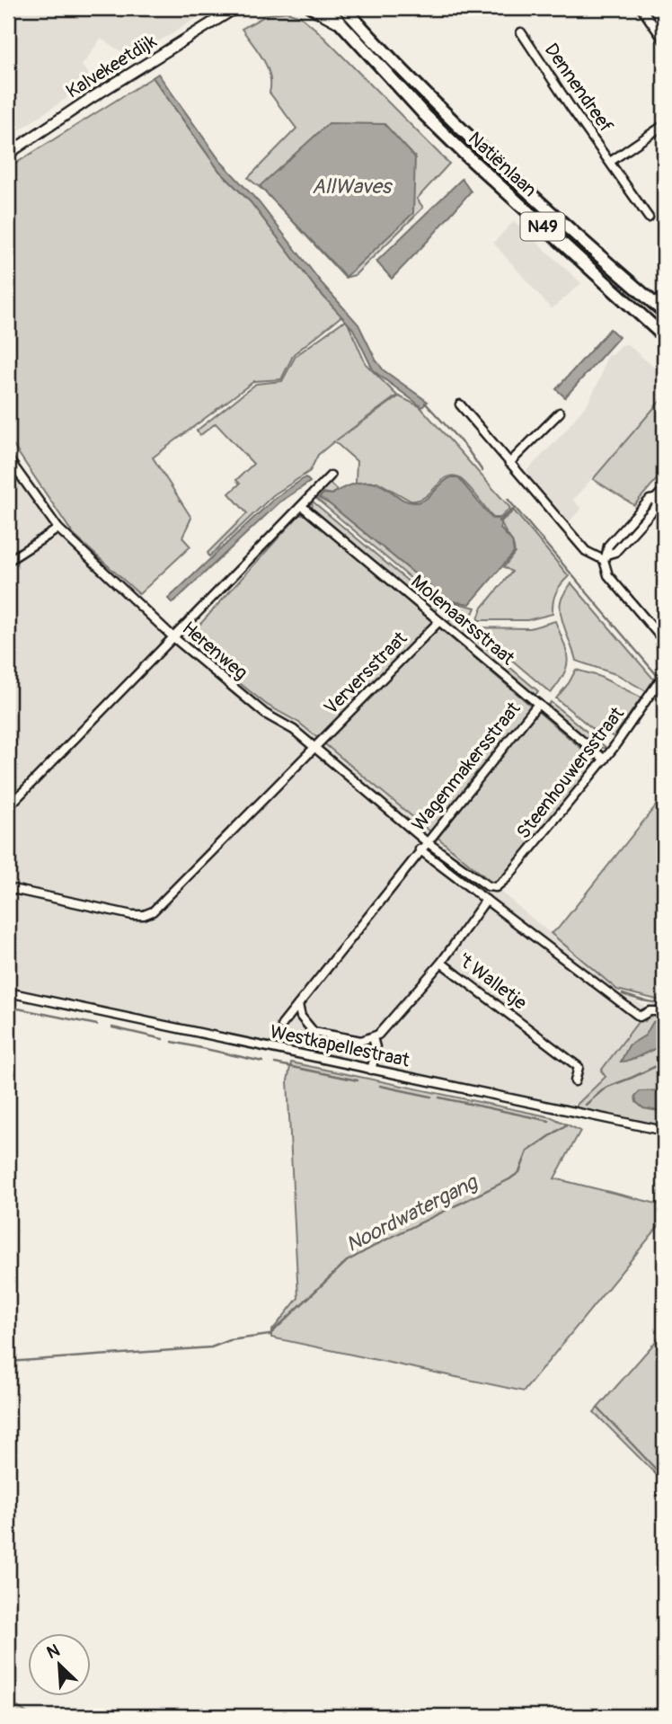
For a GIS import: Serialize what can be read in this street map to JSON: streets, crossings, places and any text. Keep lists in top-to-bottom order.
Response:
{
  "streets": {
    "main road": ["Natiënlaan", "N49"],
    "street": [
      "Kalvekeetdijk",
      "Dennendreef",
      "Molenaarsstraat",
      "Herenweg",
      "Verversstraat",
      "Wagenmakersstraat",
      "Steenhouwersstraat",
      "'t Walletje",
      "Westkapellestraat"
    ]
  },
  "crossings": [
    ["Molenaarsstraat", "Verversstraat"],
    ["Molenaarsstraat", "Wagenmakersstraat"],
    ["Molenaarsstraat", "Steenhouwersstraat"],
    ["Herenweg", "Verversstraat"],
    ["Herenweg", "Wagenmakersstraat"],
    ["Herenweg", "Steenhouwersstraat"]
  ],
  "water": ["AllWaves", "Noordwatergang"],
  "north": "top left"
}
